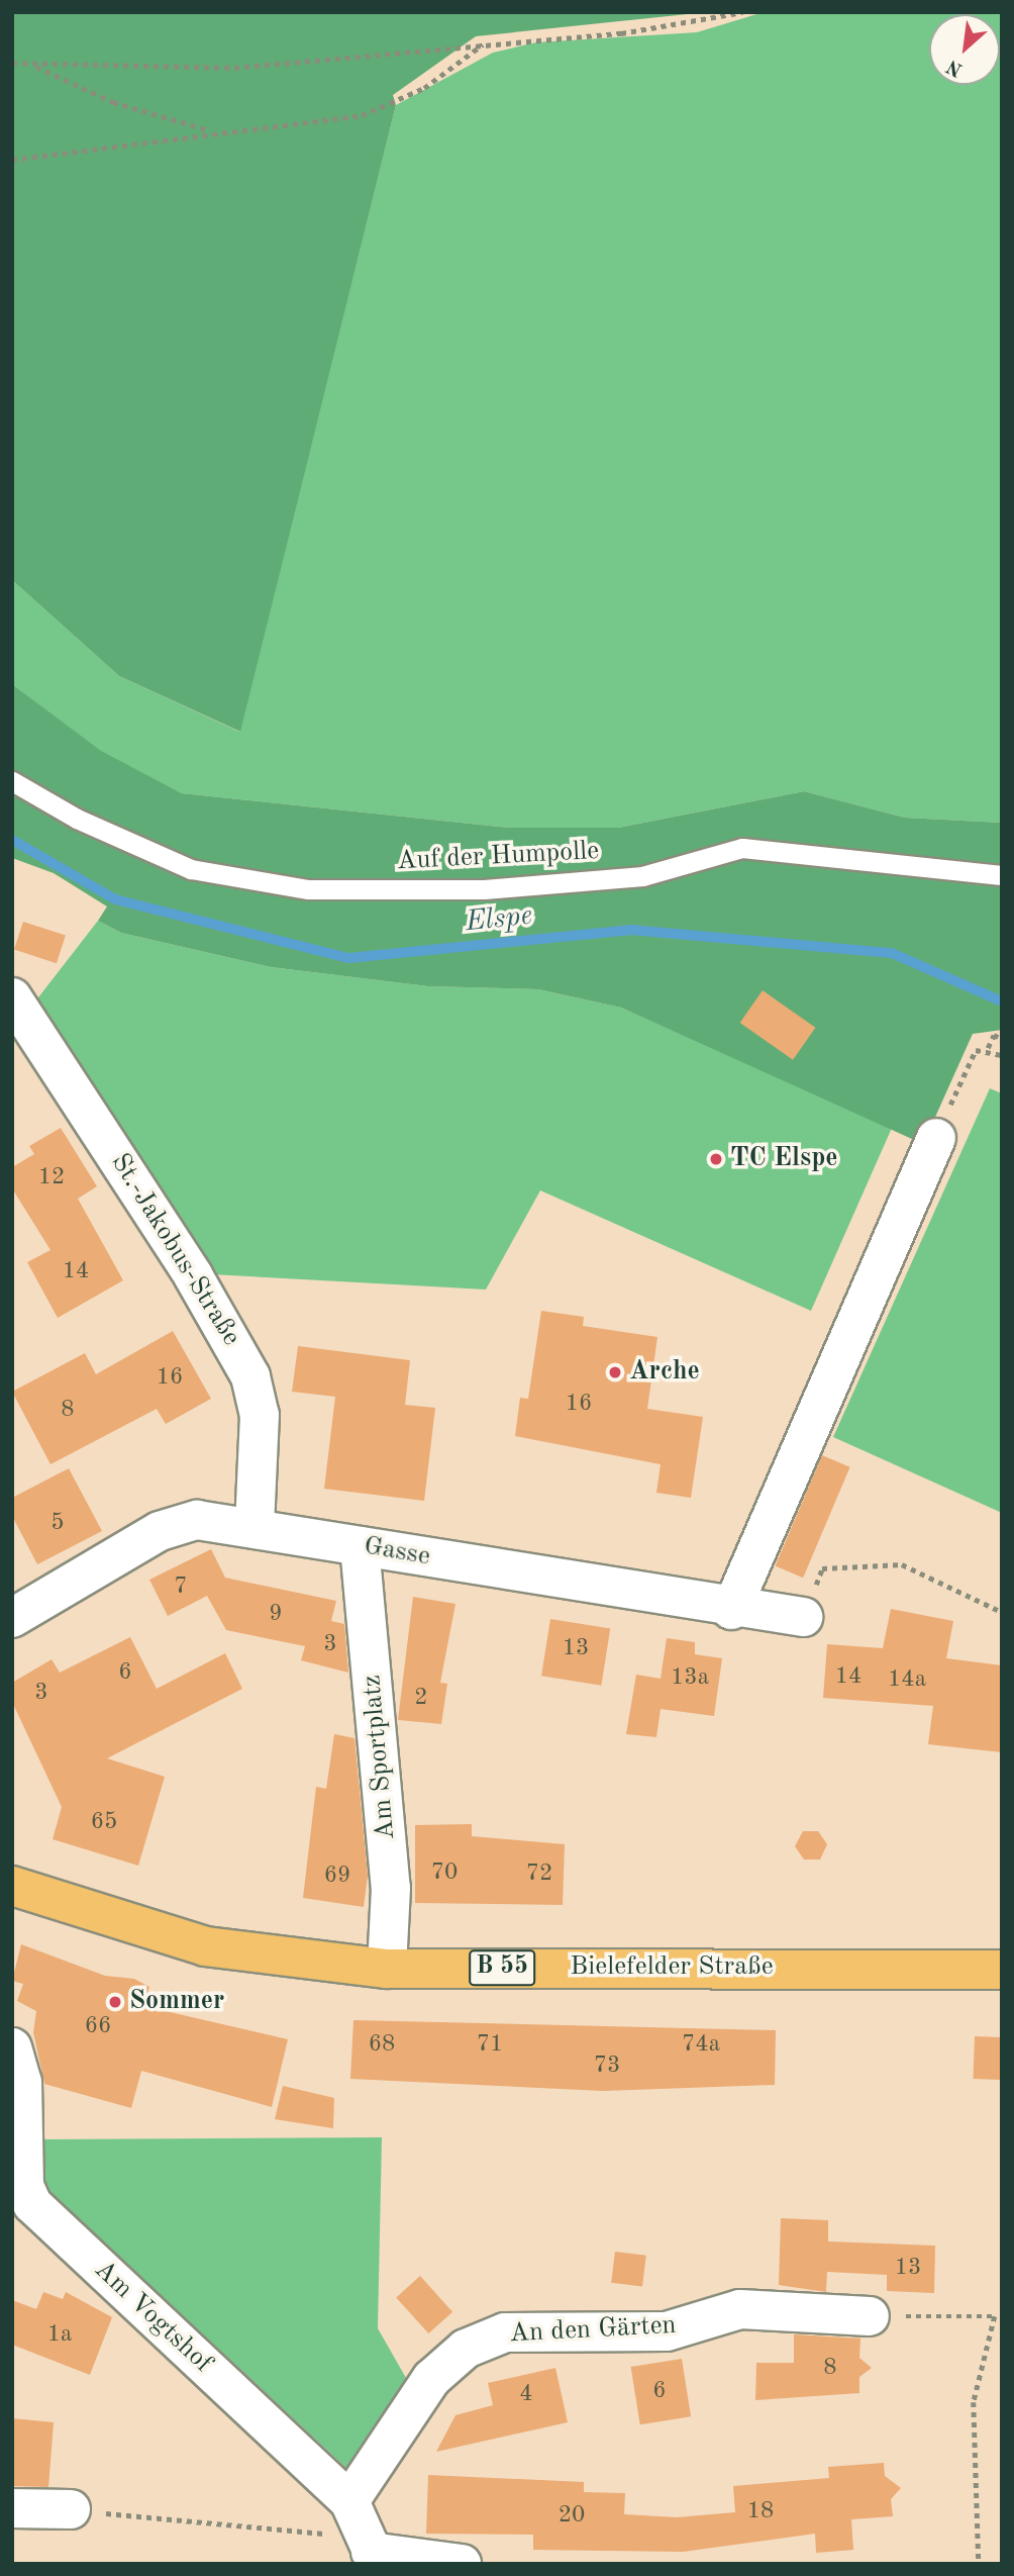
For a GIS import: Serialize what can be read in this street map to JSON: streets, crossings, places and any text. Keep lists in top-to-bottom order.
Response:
{
  "streets": {
    "main road": ["B 55", "Bielefelder Straße"],
    "street": [
      "St.-Jakobus-Straße",
      "Gasse",
      "Am Sportplatz",
      "Am Vogtshof",
      "An den Gärten"
    ],
    "lane": ["Auf der Humpolle"]
  },
  "crossings": [
    ["St.-Jakobus-Straße", "Gasse"],
    ["Gasse", "Am Sportplatz"],
    ["Am Sportplatz", "Bielefelder Straße"],
    ["Am Vogtshof", "An den Gärten"]
  ],
  "water": ["Elspe"],
  "places": ["TC Elspe", "Arche", "Sommer"],
  "house_numbers": [
    "12",
    "14",
    "16",
    "16",
    "8",
    "5",
    "7",
    "9",
    "3",
    "13",
    "6",
    "14",
    "13a",
    "14a",
    "3",
    "2",
    "65",
    "70",
    "72",
    "69",
    "66",
    "68",
    "71",
    "74a",
    "73",
    "13",
    "1a",
    "8",
    "6",
    "4",
    "18",
    "20"
  ],
  "north": "bottom left"
}
